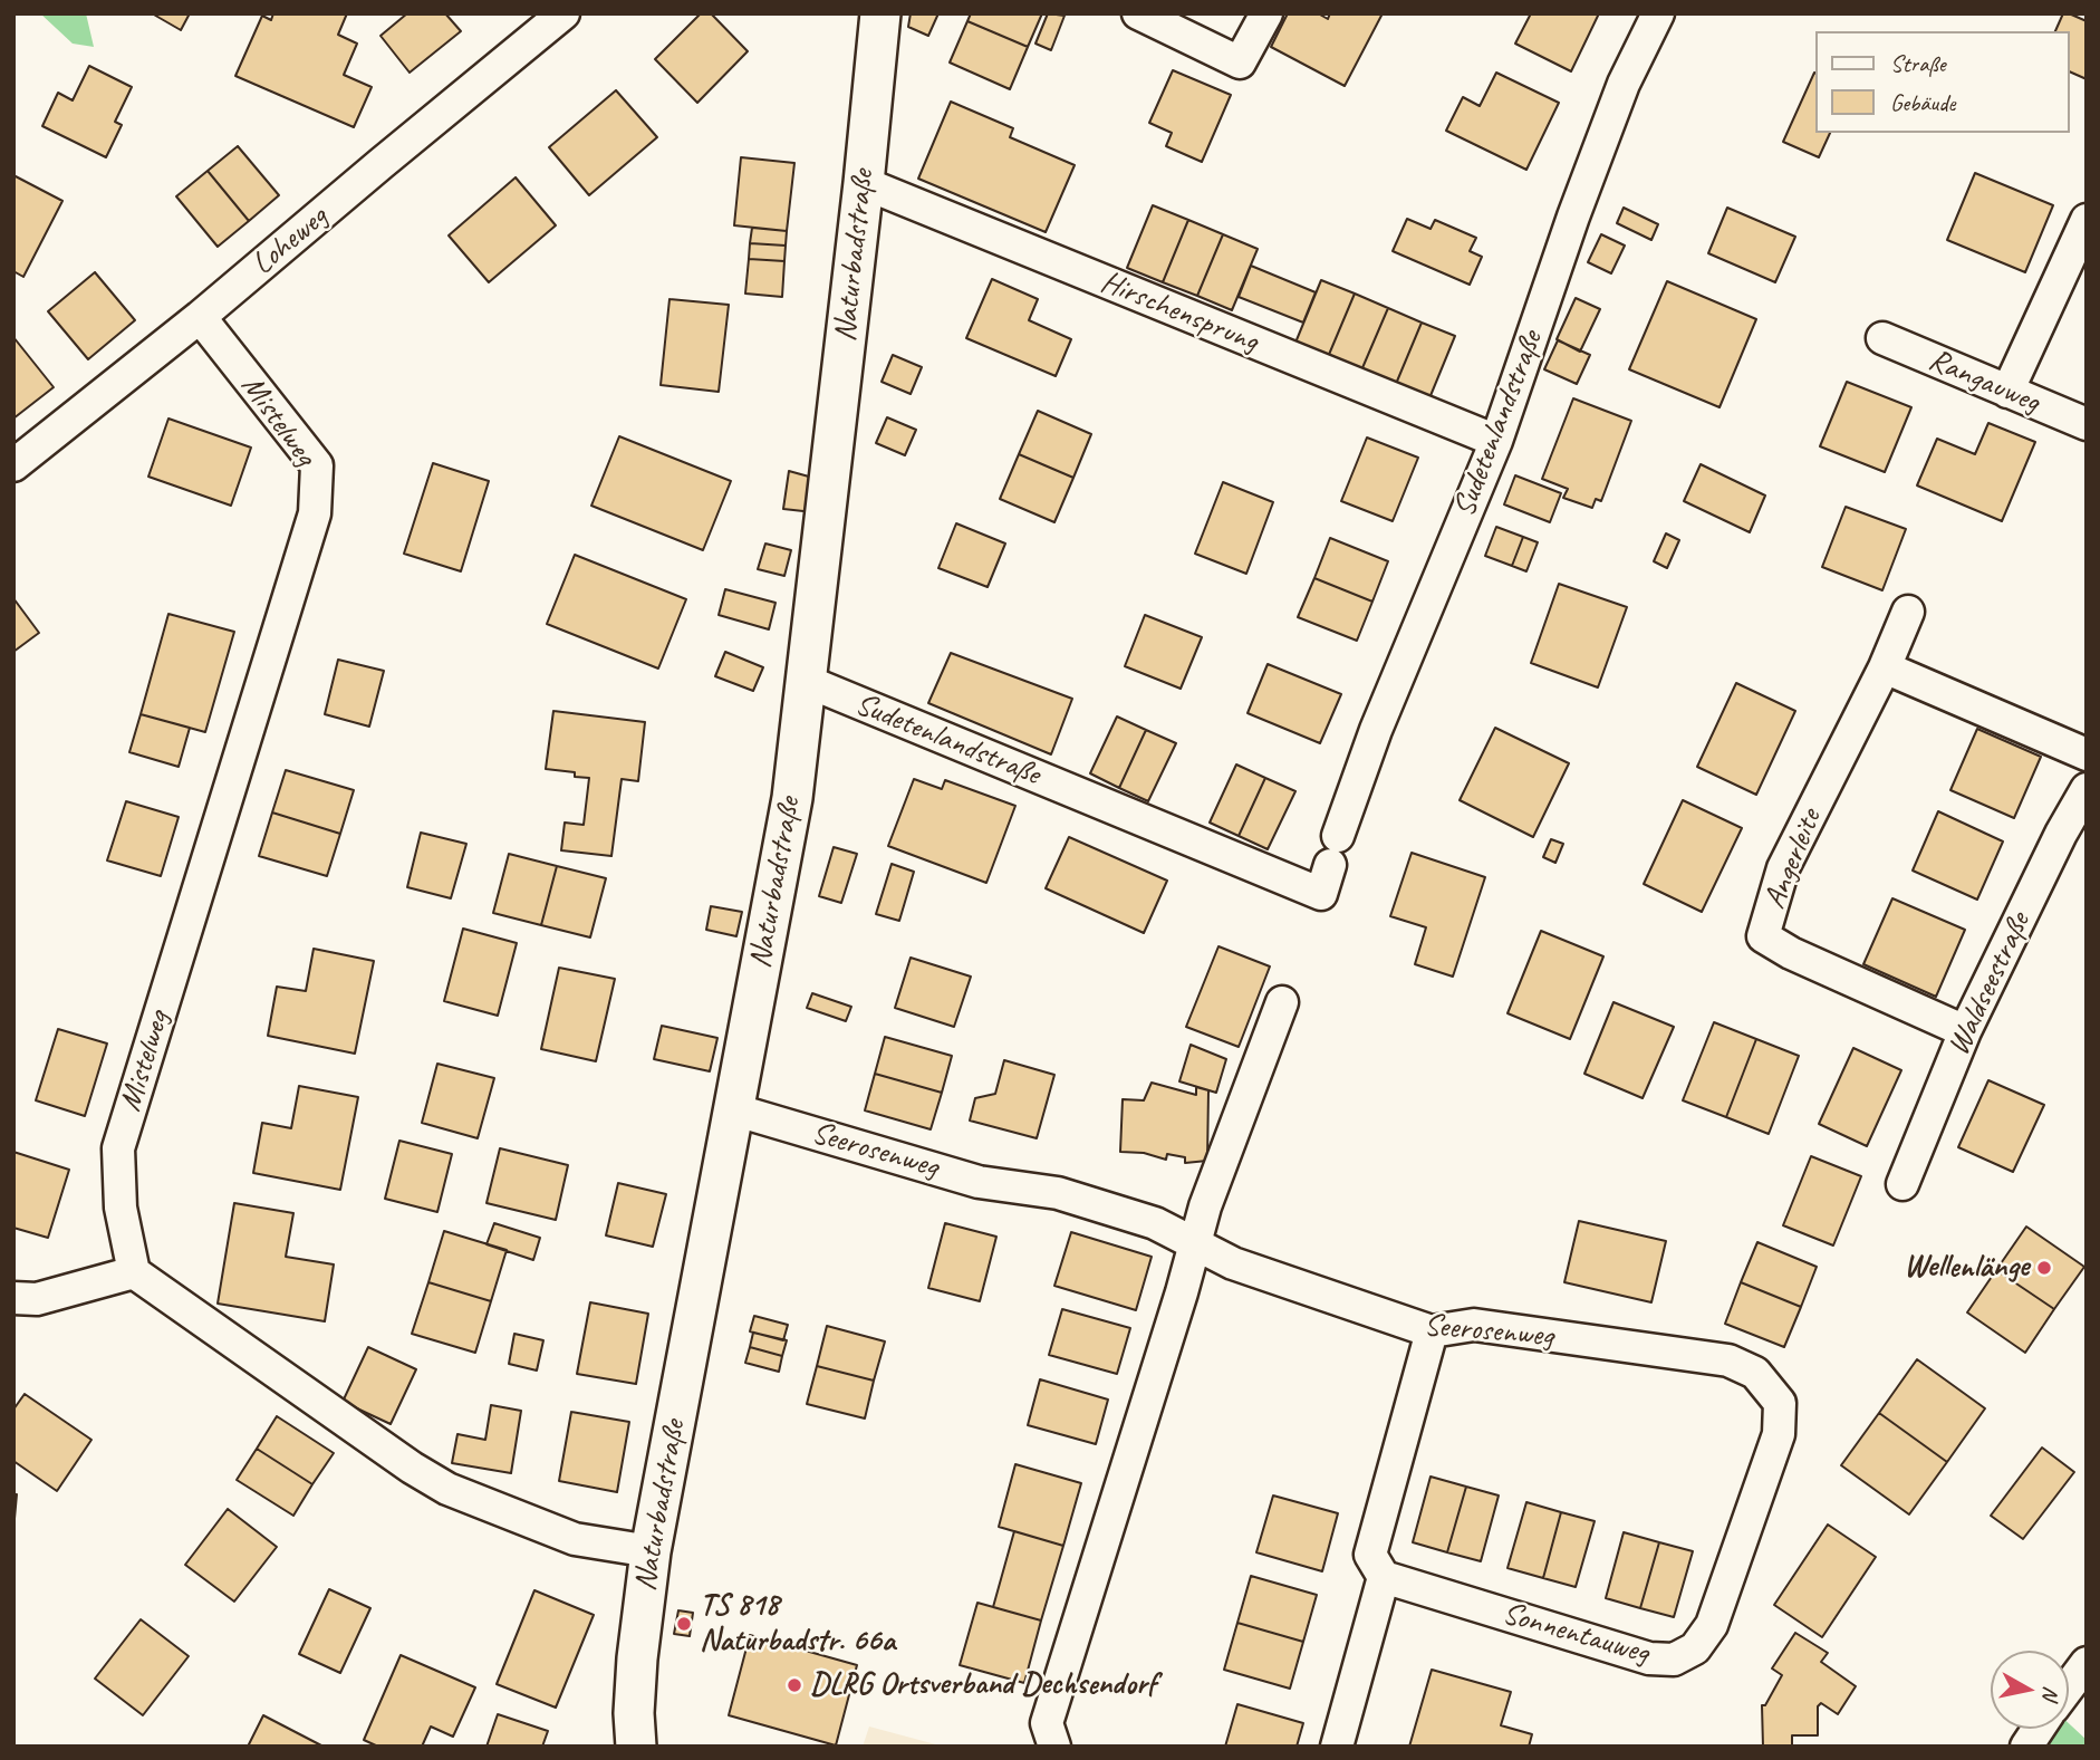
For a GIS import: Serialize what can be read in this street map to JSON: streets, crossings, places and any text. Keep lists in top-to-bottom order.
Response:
{
  "streets": {
    "street": [
      "Loheweg",
      "Naturbadstraße",
      "Hirschensprung",
      "Rangauweg",
      "Mistelweg",
      "Sudetenlandstraße",
      "Angerleite",
      "Waldseestraße",
      "Seerosenweg",
      "Sonnentauweg"
    ]
  },
  "crossings": [
    ["Loheweg", "Mistelweg"],
    ["Naturbadstraße", "Hirschensprung"],
    ["Naturbadstraße", "Sudetenlandstraße"],
    ["Naturbadstraße", "Seerosenweg"],
    ["Hirschensprung", "Sudetenlandstraße"],
    ["Angerleite", "Waldseestraße"],
    ["Seerosenweg", "Sonnentauweg"]
  ],
  "places": ["Wellenlänge", "TS 818 Naturbadstr. 66a", "DLRG Ortsverband Dechsendorf"],
  "legend": ["Straße", "Gebäude"],
  "north": "right"
}
